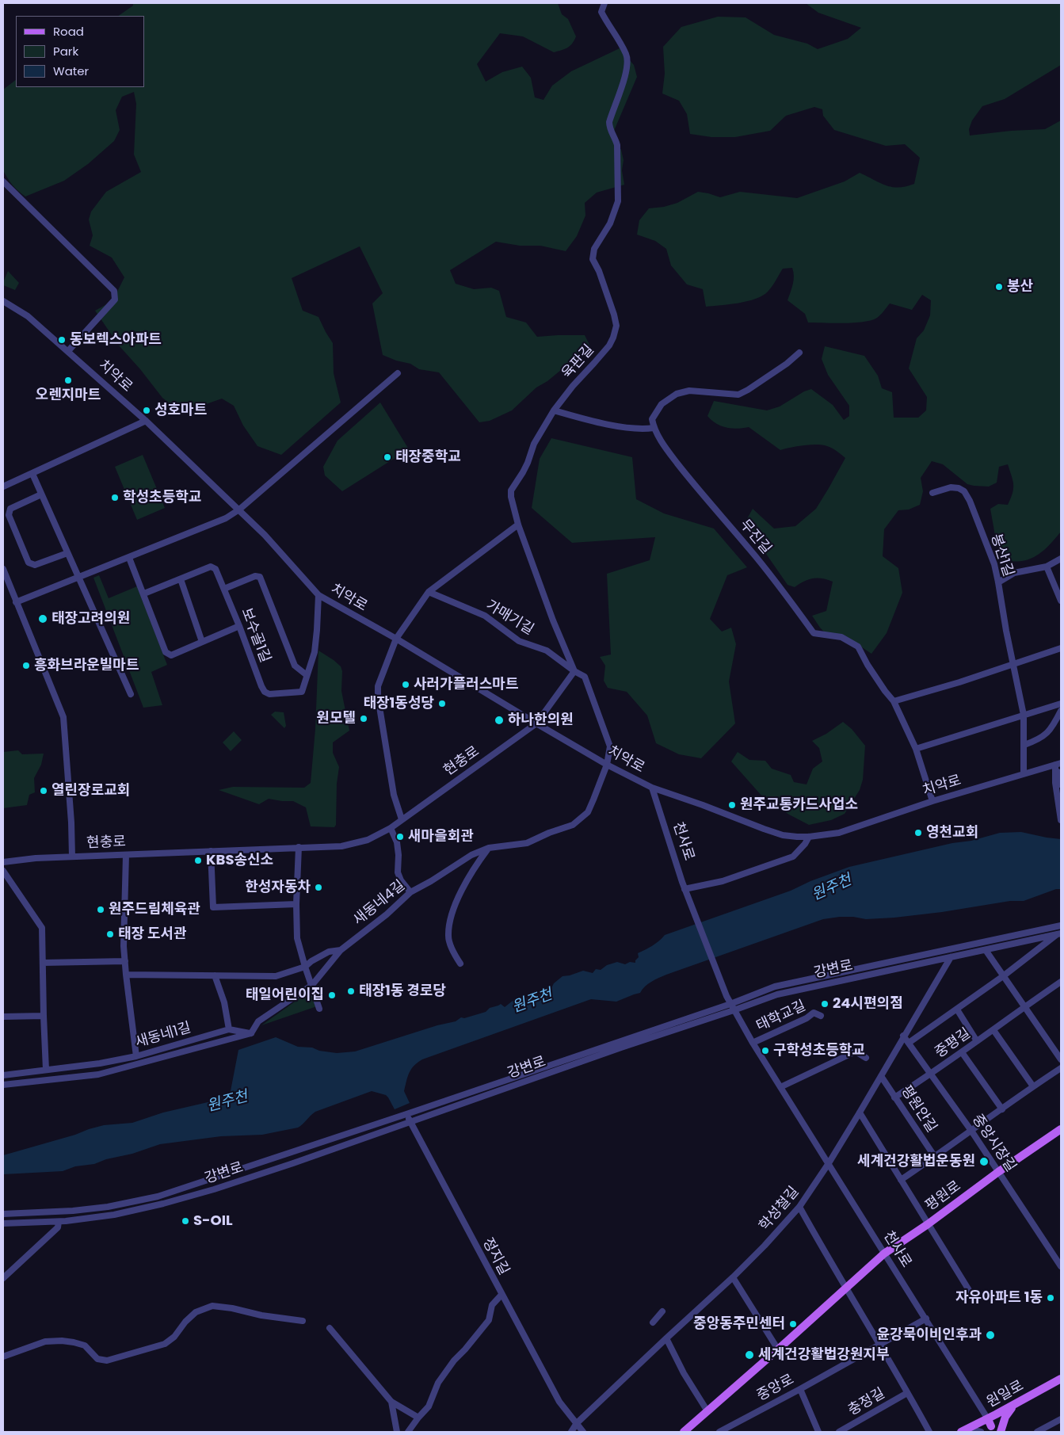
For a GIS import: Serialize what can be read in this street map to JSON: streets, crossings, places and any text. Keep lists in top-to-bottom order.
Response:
{
  "streets": {
    "main road": ["평원로", "원일로"],
    "street": [
      "육판길",
      "치악로",
      "무진길",
      "봉산1길",
      "가매기길",
      "보수골1길",
      "현충로",
      "천사로",
      "새동네4길",
      "강변로",
      "태학교길",
      "새동네1길",
      "중평길",
      "평원안길",
      "중앙시장길",
      "학성철길",
      "정지길",
      "중앙로",
      "충정길"
    ]
  },
  "crossings": [
    ["육판길", "가매기길"],
    ["육판길", "새동네4길"],
    ["치악로", "무진길"],
    ["치악로", "봉산1길"],
    ["치악로", "보수골1길"],
    ["치악로", "현충로"],
    ["치악로", "천사로"],
    ["치악로", "새동네4길"],
    ["가매기길", "새동네4길"],
    ["천사로", "강변로"],
    ["천사로", "태학교길"],
    ["천사로", "평원로"],
    ["천사로", "학성철길"],
    ["천사로", "중앙로"],
    ["천사로", "원일로"],
    ["강변로", "중평길"],
    ["강변로", "학성철길"],
    ["강변로", "정지길"],
    ["중평길", "평원안길"],
    ["중평길", "중앙시장길"],
    ["평원안길", "학성철길"],
    ["중앙시장길", "평원로"],
    ["중앙시장길", "학성철길"],
    ["학성철길", "정지길"]
  ],
  "water": ["원주천"],
  "places": [
    "봉산",
    "동보렉스아파트",
    "오렌지마트",
    "성호마트",
    "태장중학교",
    "학성초등학교",
    "태장고려의원",
    "흥화브라운빌마트",
    "사러가플러스마트",
    "태장1동성당",
    "원모텔",
    "하나한의원",
    "열린장로교회",
    "원주교통카드사업소",
    "영천교회",
    "새마을회관",
    "KBS송신소",
    "한성자동차",
    "원주드림체육관",
    "태장 도서관",
    "태장1동 경로당",
    "태일어린이집",
    "24시편의점",
    "구학성초등학교",
    "세계건강활법운동원",
    "S-OIL",
    "자유아파트 1동",
    "중앙동주민센터",
    "윤강묵이비인후과",
    "세계건강활법강원지부"
  ],
  "legend": ["Road", "Park", "Water"]
}
